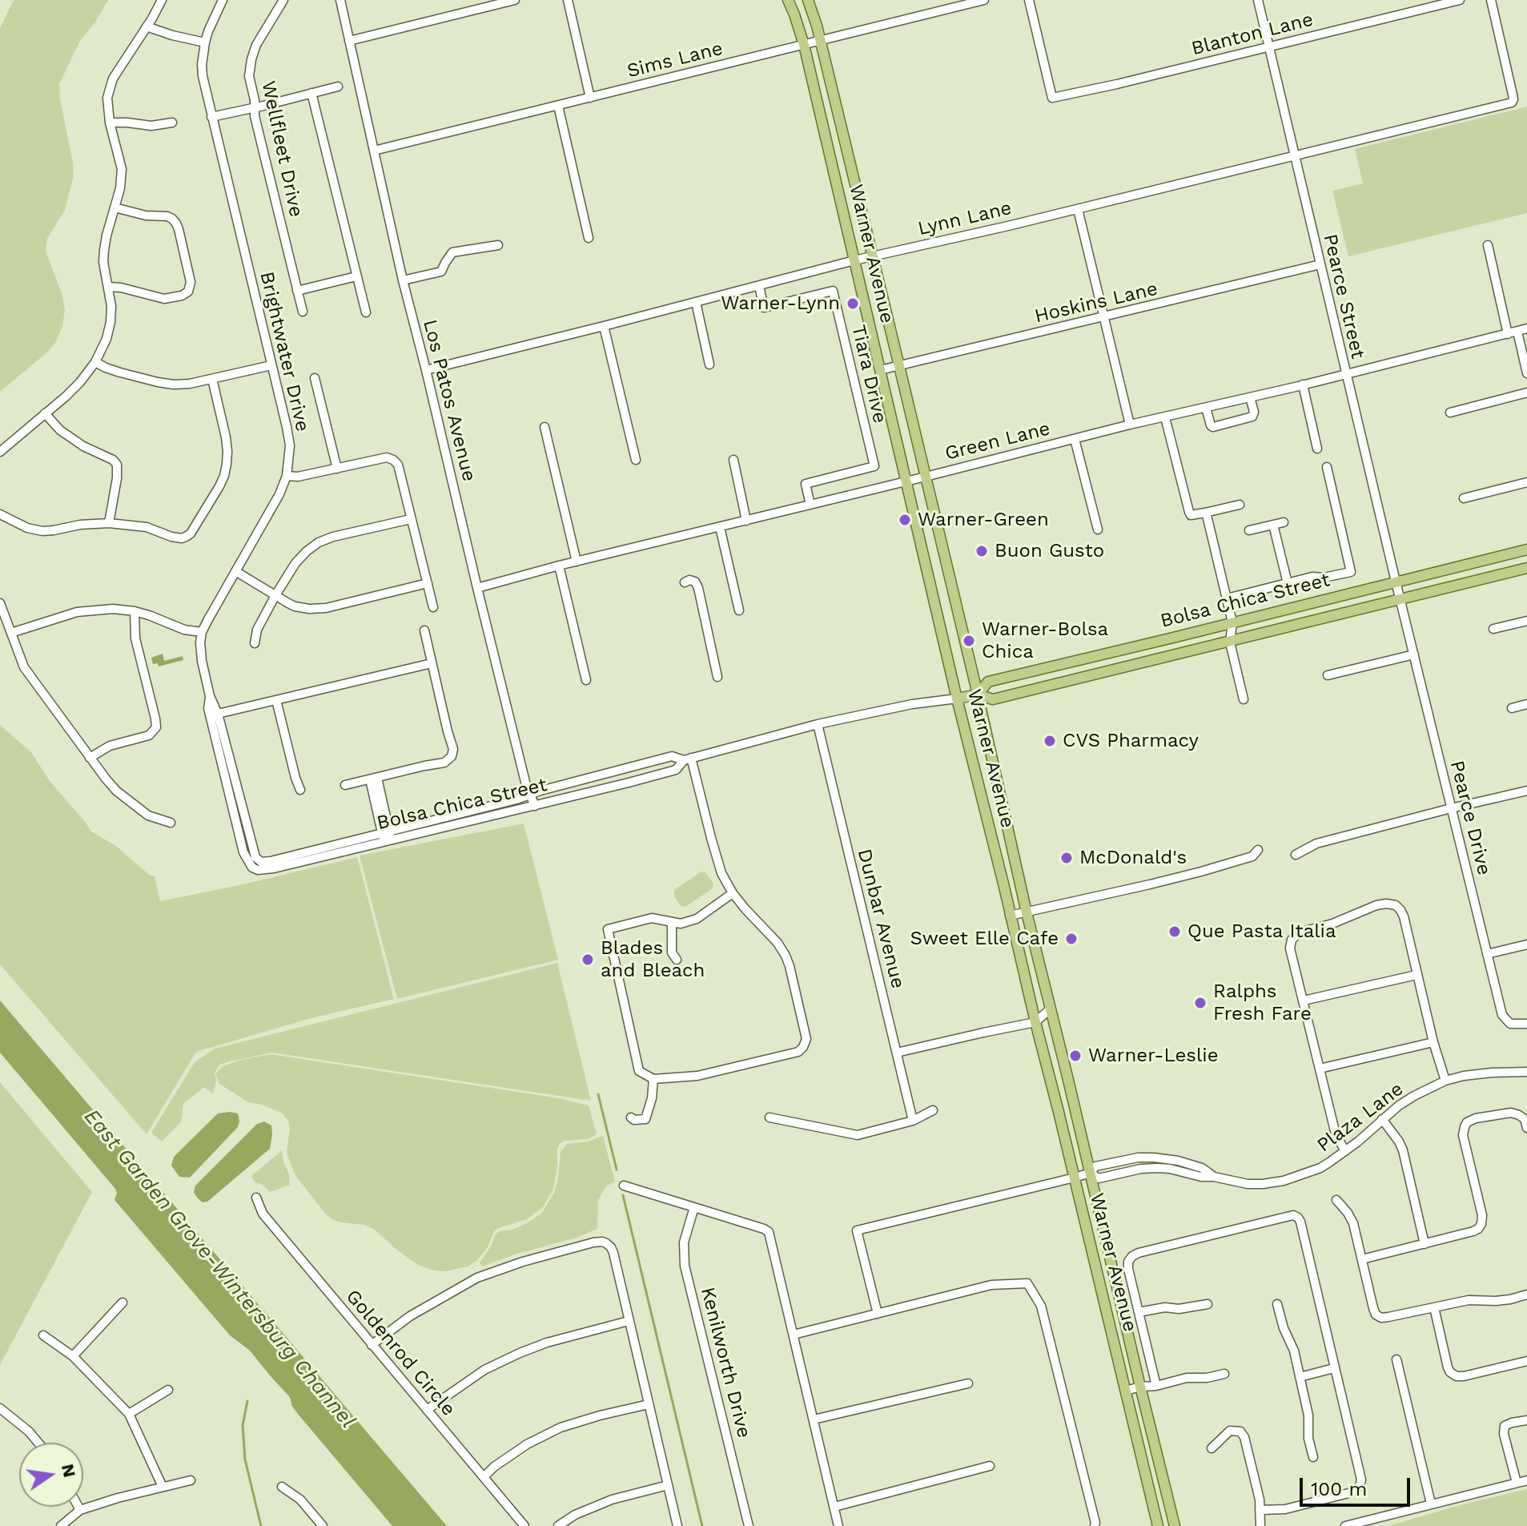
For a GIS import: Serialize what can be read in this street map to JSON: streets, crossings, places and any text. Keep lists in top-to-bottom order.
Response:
{
  "streets": {
    "main road": ["Warner Avenue", "Bolsa Chica Street"],
    "street": [
      "Blanton Lane",
      "Sims Lane",
      "Wellfleet Drive",
      "Lynn Lane",
      "Pearce Street",
      "Hoskins Lane",
      "Brightwater Drive",
      "Tiara Drive",
      "Los Patos Avenue",
      "Green Lane",
      "Pearce Drive",
      "Dunbar Avenue",
      "Plaza Lane",
      "Goldenrod Circle",
      "Kenilworth Drive"
    ]
  },
  "crossings": [
    ["Blanton Lane", "Pearce Street"],
    ["Sims Lane", "Warner Avenue"],
    ["Sims Lane", "Los Patos Avenue"],
    ["Lynn Lane", "Warner Avenue"],
    ["Lynn Lane", "Pearce Street"],
    ["Lynn Lane", "Tiara Drive"],
    ["Lynn Lane", "Los Patos Avenue"],
    ["Warner Avenue", "Hoskins Lane"],
    ["Warner Avenue", "Green Lane"],
    ["Warner Avenue", "Bolsa Chica Street"],
    ["Warner Avenue", "Plaza Lane"],
    ["Pearce Street", "Hoskins Lane"],
    ["Pearce Street", "Green Lane"],
    ["Pearce Street", "Bolsa Chica Street"],
    ["Pearce Street", "Pearce Drive"],
    ["Tiara Drive", "Green Lane"],
    ["Los Patos Avenue", "Green Lane"],
    ["Los Patos Avenue", "Bolsa Chica Street"],
    ["Bolsa Chica Street", "Pearce Drive"],
    ["Bolsa Chica Street", "Dunbar Avenue"]
  ],
  "water": ["East Garden Grove-Wintersburg Channel"],
  "places": [
    "Warner-Lynn",
    "Warner-Green",
    "Buon Gusto",
    "Warner-Bolsa Chica",
    "CVS Pharmacy",
    "McDonald's",
    "Que Pasta Italia",
    "Sweet Elle Cafe",
    "Blades and Bleach",
    "Ralphs Fresh Fare",
    "Warner-Leslie"
  ],
  "scale_bar": "100 m",
  "north": "right"
}
